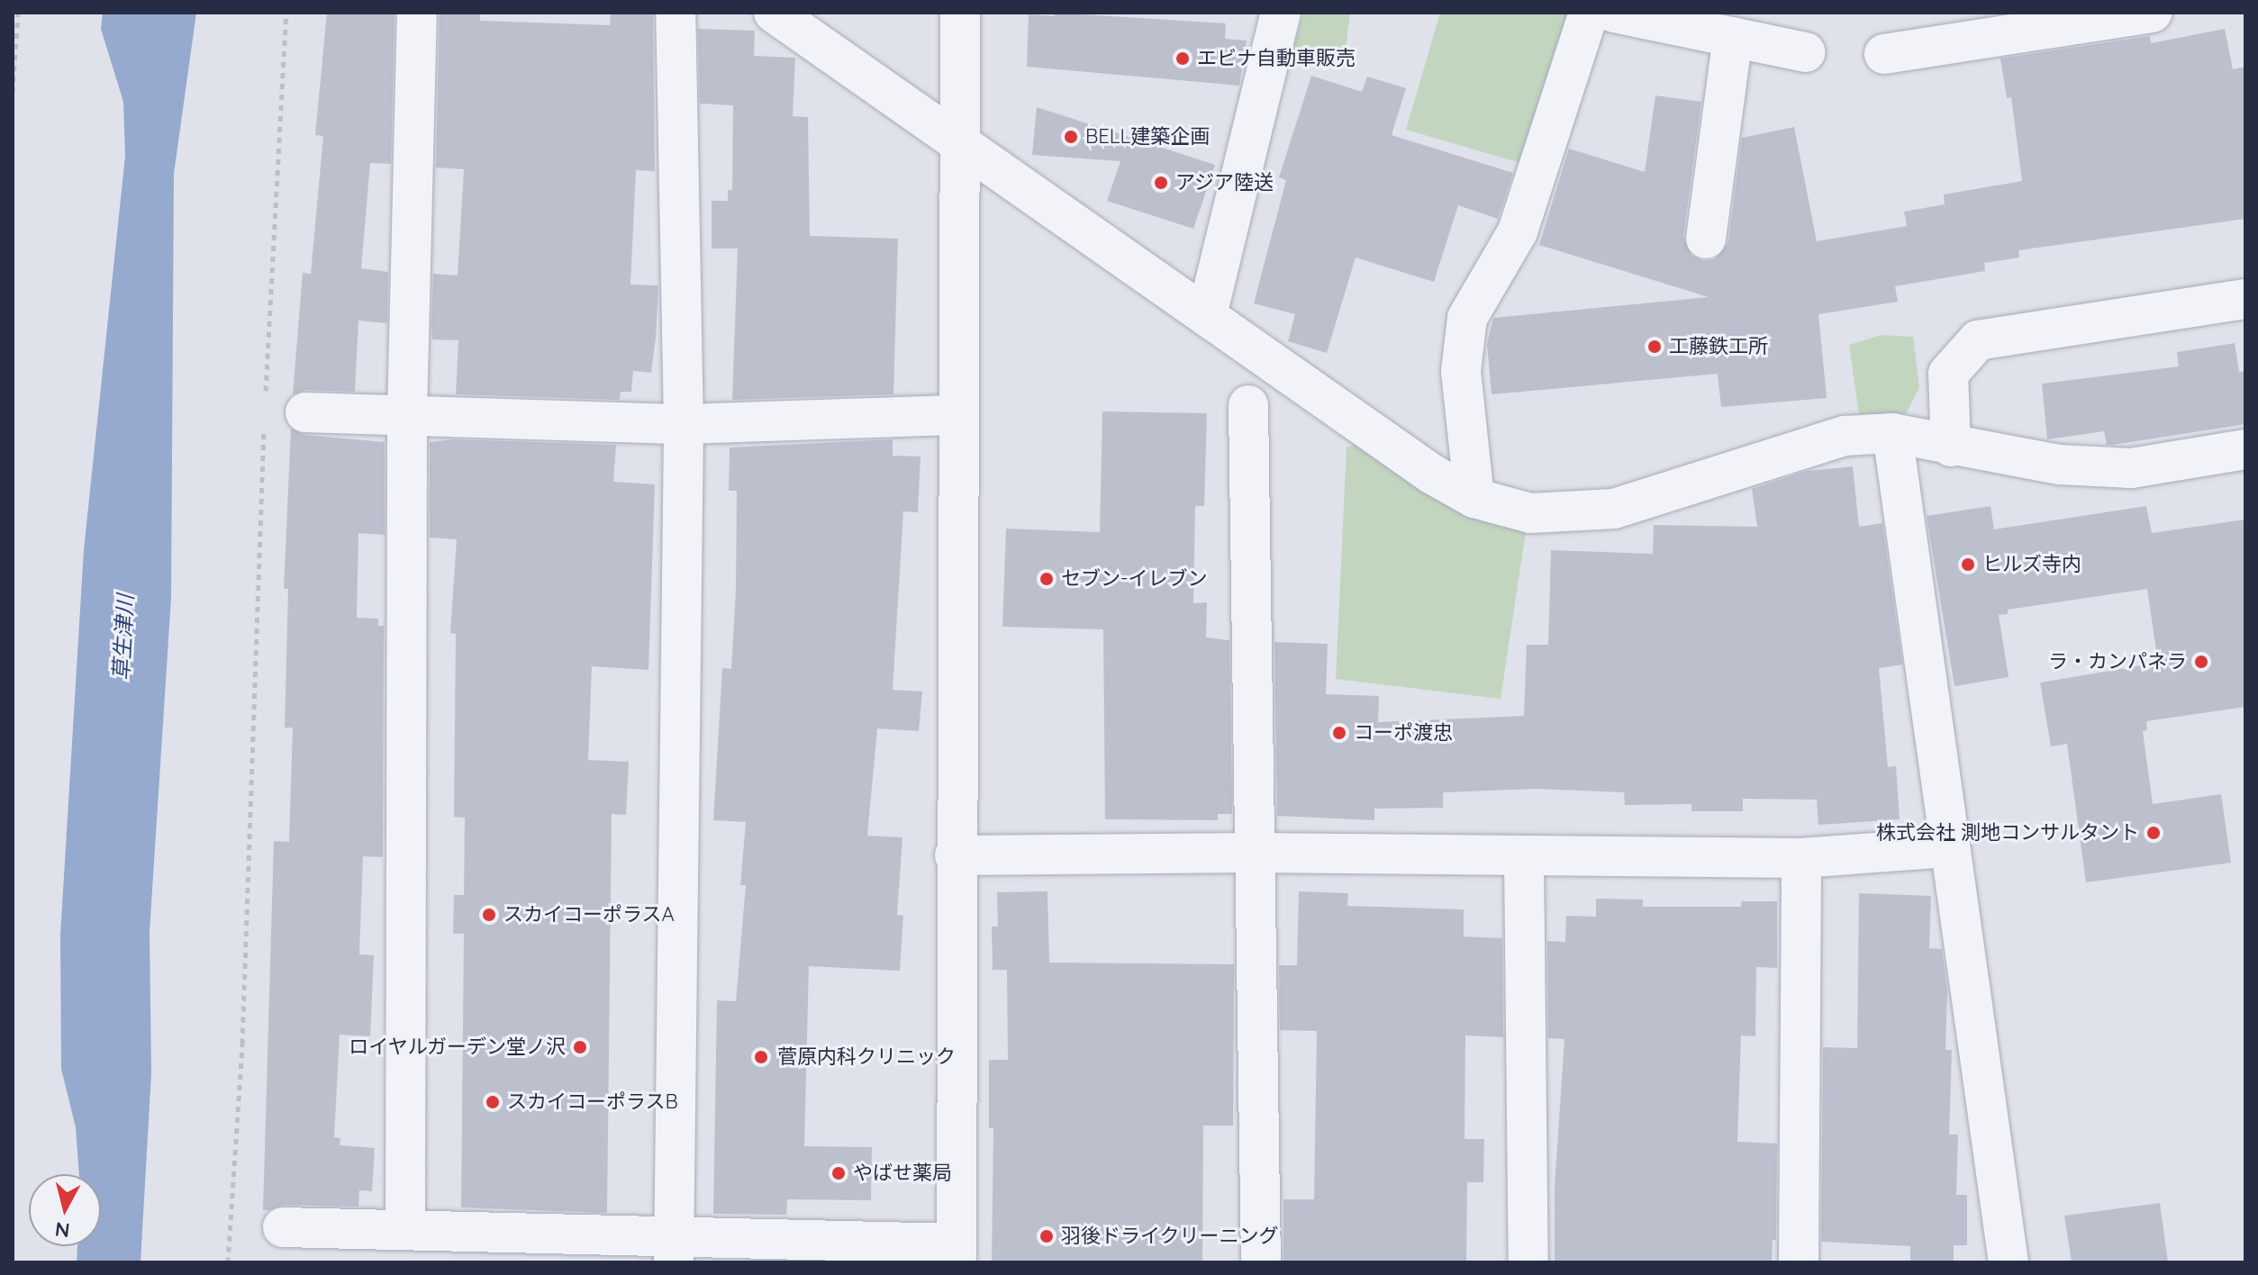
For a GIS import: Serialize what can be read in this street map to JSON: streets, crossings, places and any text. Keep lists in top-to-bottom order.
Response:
{
  "water": ["草生津川"],
  "places": [
    "エビナ自動車販売",
    "BELL建築企画",
    "アジア陸送",
    "工藤鉄工所",
    "ヒルズ寺内",
    "セブン-イレブン",
    "ラ・カンパネラ",
    "コーポ渡忠",
    "株式会社 測地コンサルタント",
    "スカイコーポラスA",
    "ロイヤルガーデン堂ノ沢",
    "菅原内科クリニック",
    "スカイコーポラスB",
    "やばせ薬局",
    "羽後ドライクリーニング"
  ],
  "north": "bottom"
}
